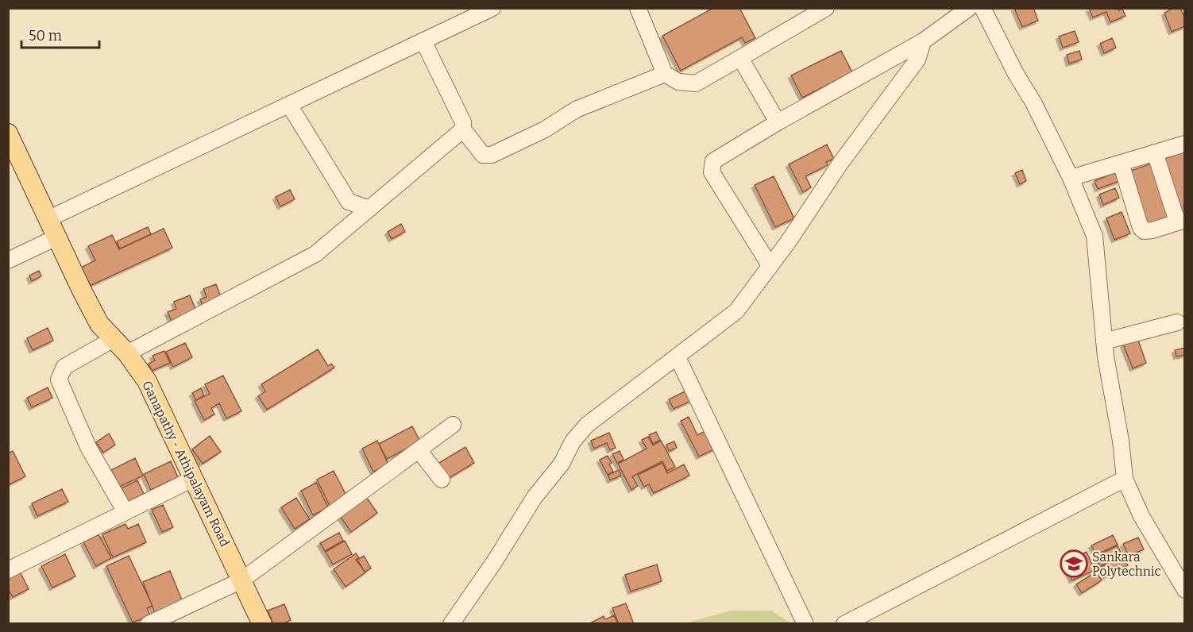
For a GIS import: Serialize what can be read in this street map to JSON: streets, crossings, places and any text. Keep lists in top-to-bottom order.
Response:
{
  "streets": {
    "main road": ["Ganapathy - Athipalayam Road"]
  },
  "places": {
    "school or university": ["Sankara Polytechnic"]
  },
  "scale_bar": "50 m"
}
